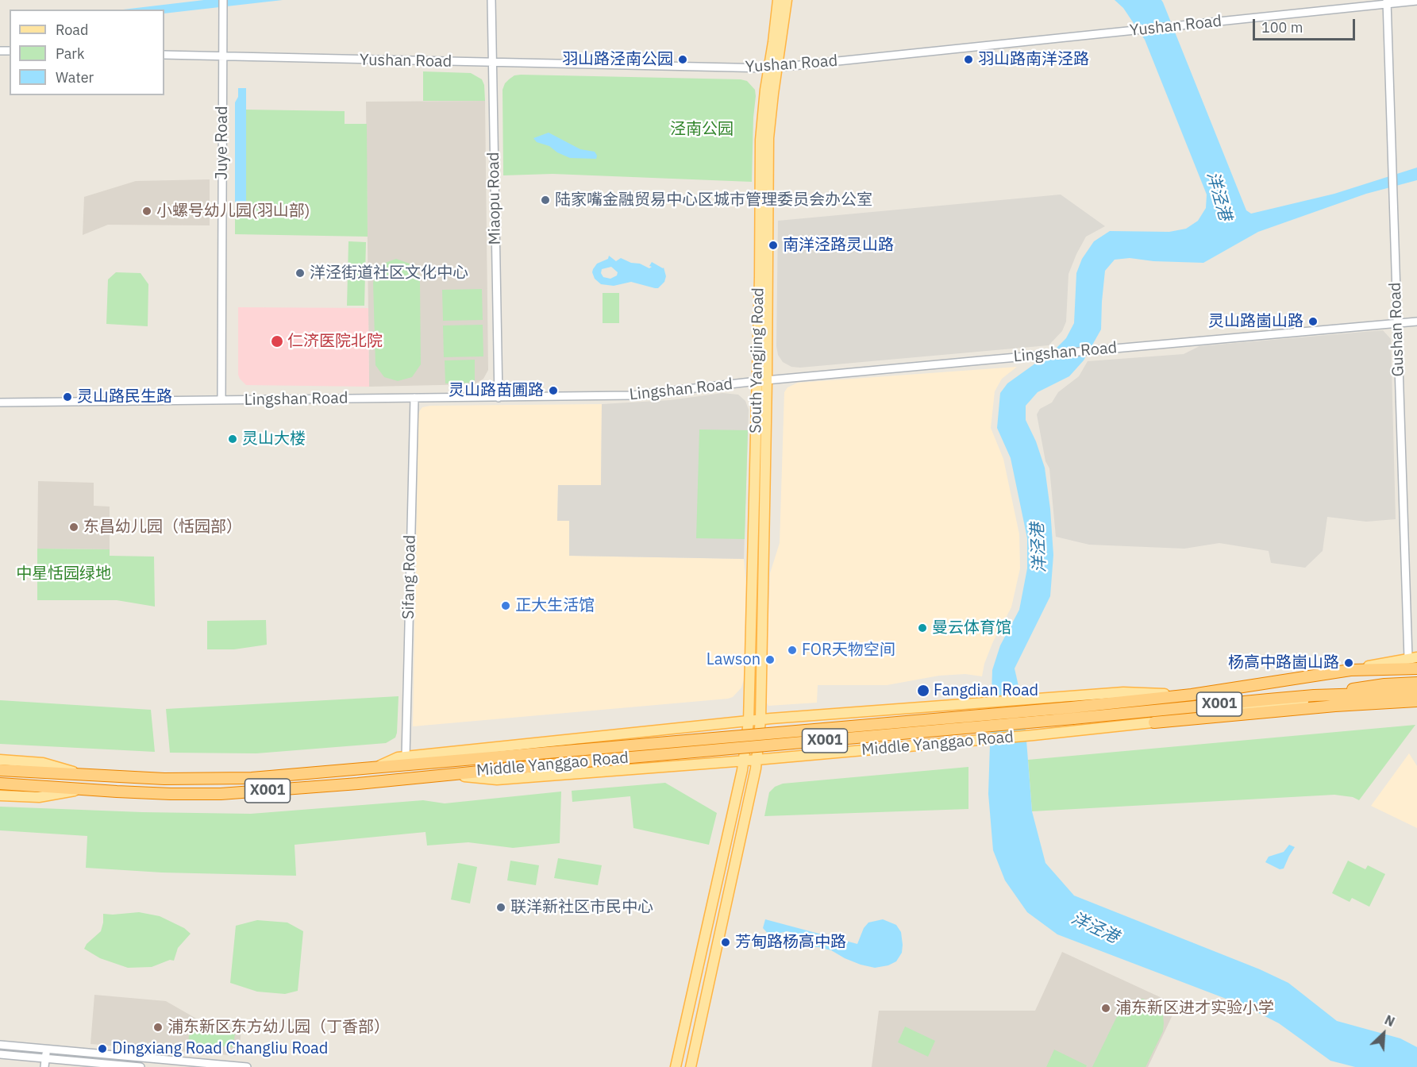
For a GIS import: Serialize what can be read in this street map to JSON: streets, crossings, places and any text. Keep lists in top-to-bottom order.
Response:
{
  "streets": {
    "highway": ["X001", "Middle Yanggao Road"],
    "main road": ["South Yangjing Road"],
    "street": [
      "Yushan Road",
      "Juye Road",
      "Miaopu Road",
      "Gushan Road",
      "Lingshan Road",
      "Sifang Road"
    ]
  },
  "crossings": [
    ["Yushan Road", "Juye Road"],
    ["Yushan Road", "Miaopu Road"],
    ["Yushan Road", "Gushan Road"],
    ["Yushan Road", "South Yangjing Road"],
    ["Juye Road", "Lingshan Road"],
    ["Miaopu Road", "Lingshan Road"],
    ["Gushan Road", "Lingshan Road"],
    ["Lingshan Road", "South Yangjing Road"],
    ["Lingshan Road", "Sifang Road"],
    ["South Yangjing Road", "Middle Yanggao Road"],
    ["Sifang Road", "Middle Yanggao Road"]
  ],
  "water": ["洋泾港"],
  "parks": ["泾南公园", "中星恬园绿地"],
  "places": [
    "羽山路泾南公园",
    "羽山路南洋泾路",
    "陆家嘴金融贸易中心区城市管理委员会办公室",
    "小螺号幼儿园(羽山部)",
    "南洋泾路灵山路",
    "洋泾街道社区文化中心",
    "灵山路崮山路",
    "仁济医院北院",
    "灵山路苗圃路",
    "灵山路民生路",
    "灵山大楼",
    "东昌幼儿园（恬园部）",
    "正大生活馆",
    "曼云体育馆",
    "FOR天物空间",
    "Lawson",
    "杨高中路崮山路",
    "Fangdian Road",
    "联洋新社区市民中心",
    "芳甸路杨高中路",
    "浦东新区进才实验小学",
    "浦东新区东方幼儿园（丁香部）",
    "Dingxiang Road Changliu Road"
  ],
  "legend": ["Road", "Park", "Water"],
  "scale_bar": "100 m",
  "north": "top right"
}
